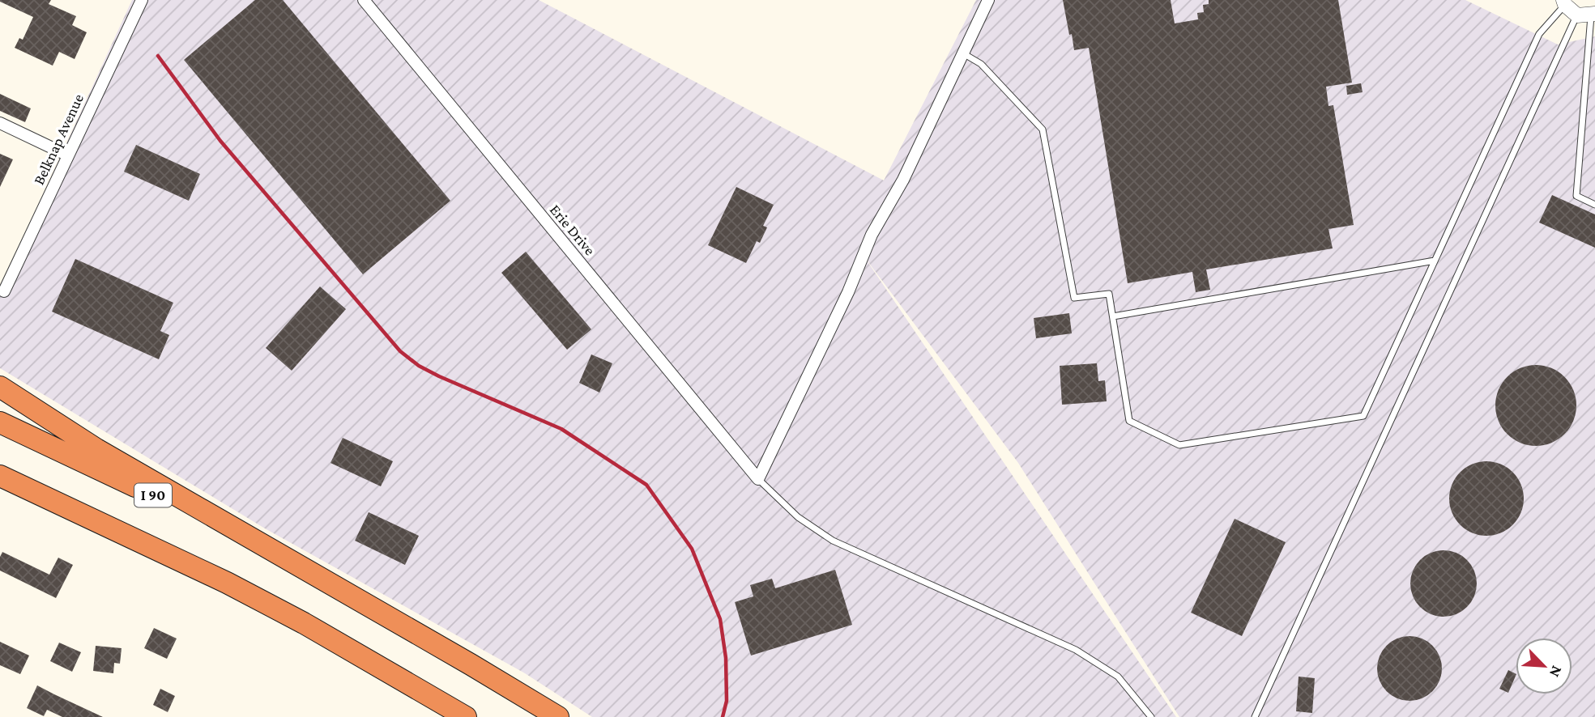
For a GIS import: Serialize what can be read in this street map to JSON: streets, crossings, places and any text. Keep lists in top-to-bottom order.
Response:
{
  "streets": {
    "highway": ["I 90"],
    "street": ["Belknap Avenue", "Erie Drive"]
  },
  "north": "bottom right"
}
